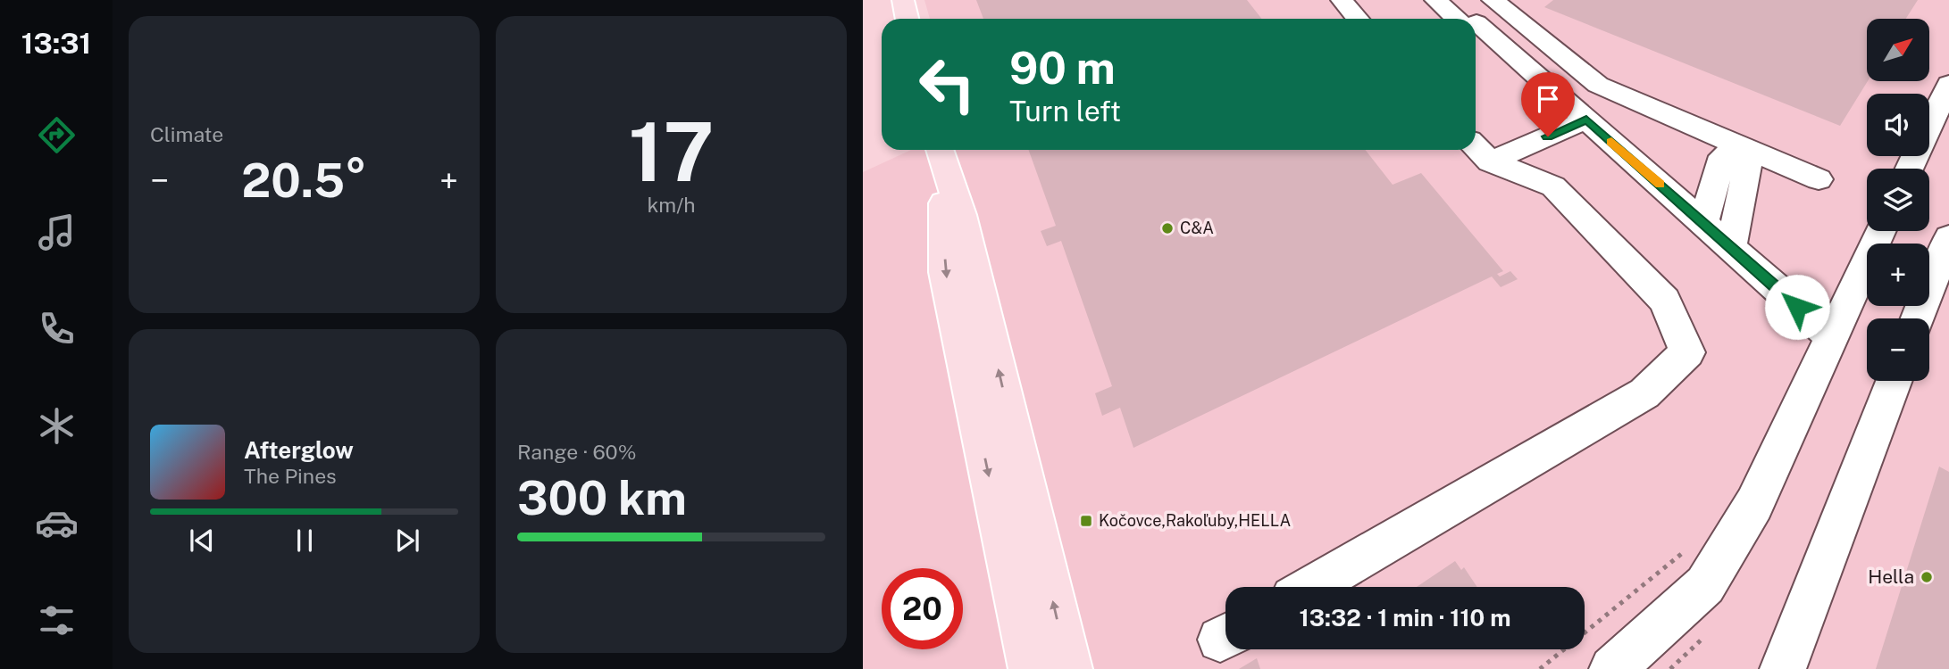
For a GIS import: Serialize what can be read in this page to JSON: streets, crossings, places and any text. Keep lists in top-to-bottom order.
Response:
{
  "places": {
    "other": ["C&A", "Hella"],
    "transit": ["Kočovce,Rakoľuby,HELLA"]
  },
  "north": "top right",
  "page": {
    "tabs": "13:31",
    "tile": [
      "Climate",
      ["17", "km/h"],
      ["Range · 60%", "300 km"]
    ],
    "map_buttons": ["+", "−"],
    "turn": ["90 m", "Turn left"],
    "heat": ["−", "20.5°", "+"],
    "song": ["Afterglow", "The Pines"],
    "limit": "20",
    "trip": "13:32 · 1 min · 110 m"
  }
}
